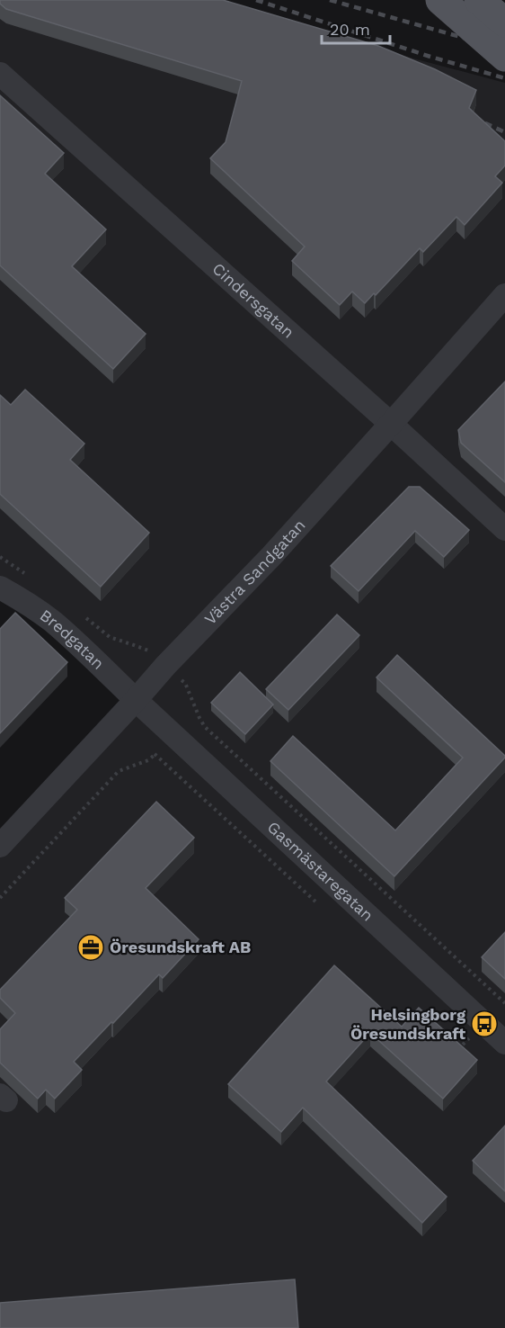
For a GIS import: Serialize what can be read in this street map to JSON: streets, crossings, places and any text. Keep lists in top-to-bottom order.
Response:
{
  "streets": {
    "street": [
      "Cindersgatan",
      "Västra Sandgatan",
      "Bredgatan",
      "Gasmästaregatan"
    ]
  },
  "crossings": [
    ["Cindersgatan", "Västra Sandgatan"],
    ["Västra Sandgatan", "Bredgatan"],
    ["Västra Sandgatan", "Gasmästaregatan"],
    ["Bredgatan", "Gasmästaregatan"]
  ],
  "places": {
    "office": ["Öresundskraft AB"],
    "bus stop": ["Helsingborg Öresundskraft"]
  },
  "scale_bar": "20 m"
}
